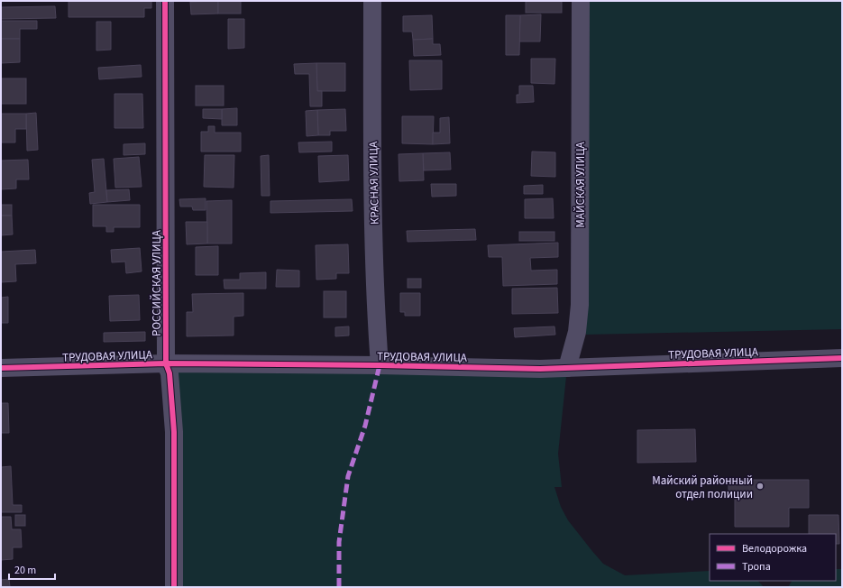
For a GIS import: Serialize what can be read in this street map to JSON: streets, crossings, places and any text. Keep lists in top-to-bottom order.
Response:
{
  "streets": {
    "street": [
      "КРАСНАЯ УЛИЦА",
      "МАЙСКАЯ УЛИЦА",
      "РОССИЙСКАЯ УЛИЦА",
      "ТРУДОВАЯ УЛИЦА"
    ]
  },
  "crossings": [
    ["КРАСНАЯ УЛИЦА", "ТРУДОВАЯ УЛИЦА"],
    ["МАЙСКАЯ УЛИЦА", "ТРУДОВАЯ УЛИЦА"],
    ["РОССИЙСКАЯ УЛИЦА", "ТРУДОВАЯ УЛИЦА"]
  ],
  "places": ["Майский районный отдел полиции"],
  "legend": ["Велодорожка", "Тропа"],
  "scale_bar": "20 m"
}
